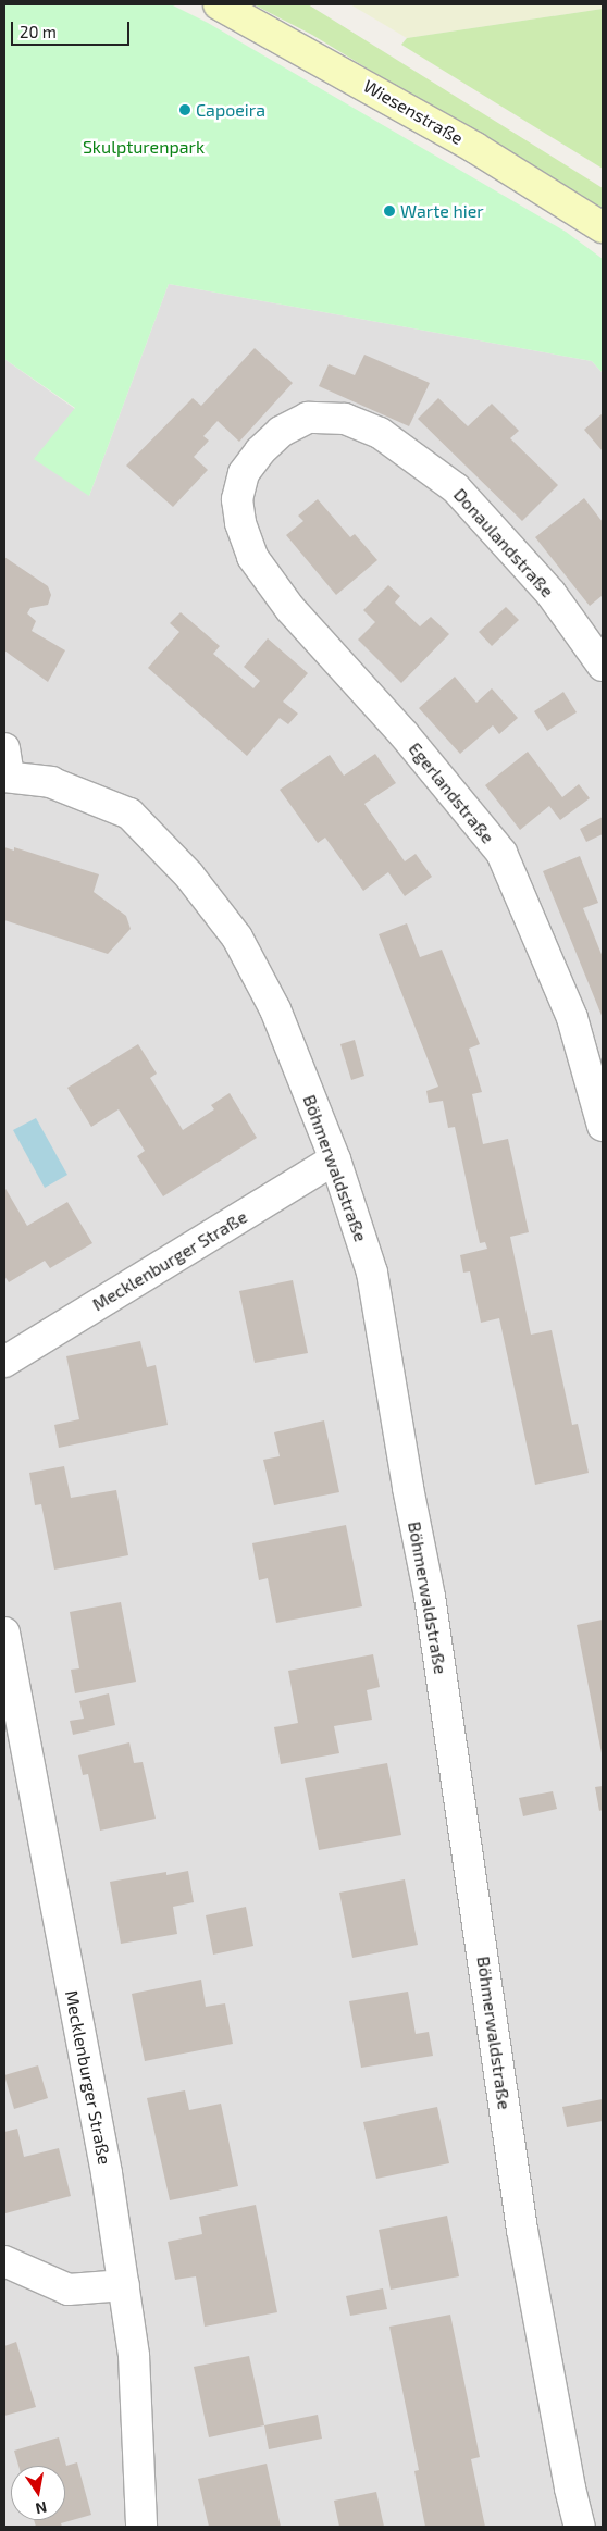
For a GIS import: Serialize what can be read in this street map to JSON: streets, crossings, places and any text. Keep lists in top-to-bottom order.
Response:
{
  "streets": {
    "main road": ["Wiesenstraße"],
    "street": [
      "Donaulandstraße",
      "Egerlandstraße",
      "Böhmerwaldstraße",
      "Mecklenburger Straße"
    ]
  },
  "crossings": [
    ["Donaulandstraße", "Egerlandstraße"],
    ["Böhmerwaldstraße", "Mecklenburger Straße"]
  ],
  "parks": ["Skulpturenpark"],
  "places": ["Capoeira", "Warte hier"],
  "scale_bar": "20 m",
  "north": "bottom"
}
